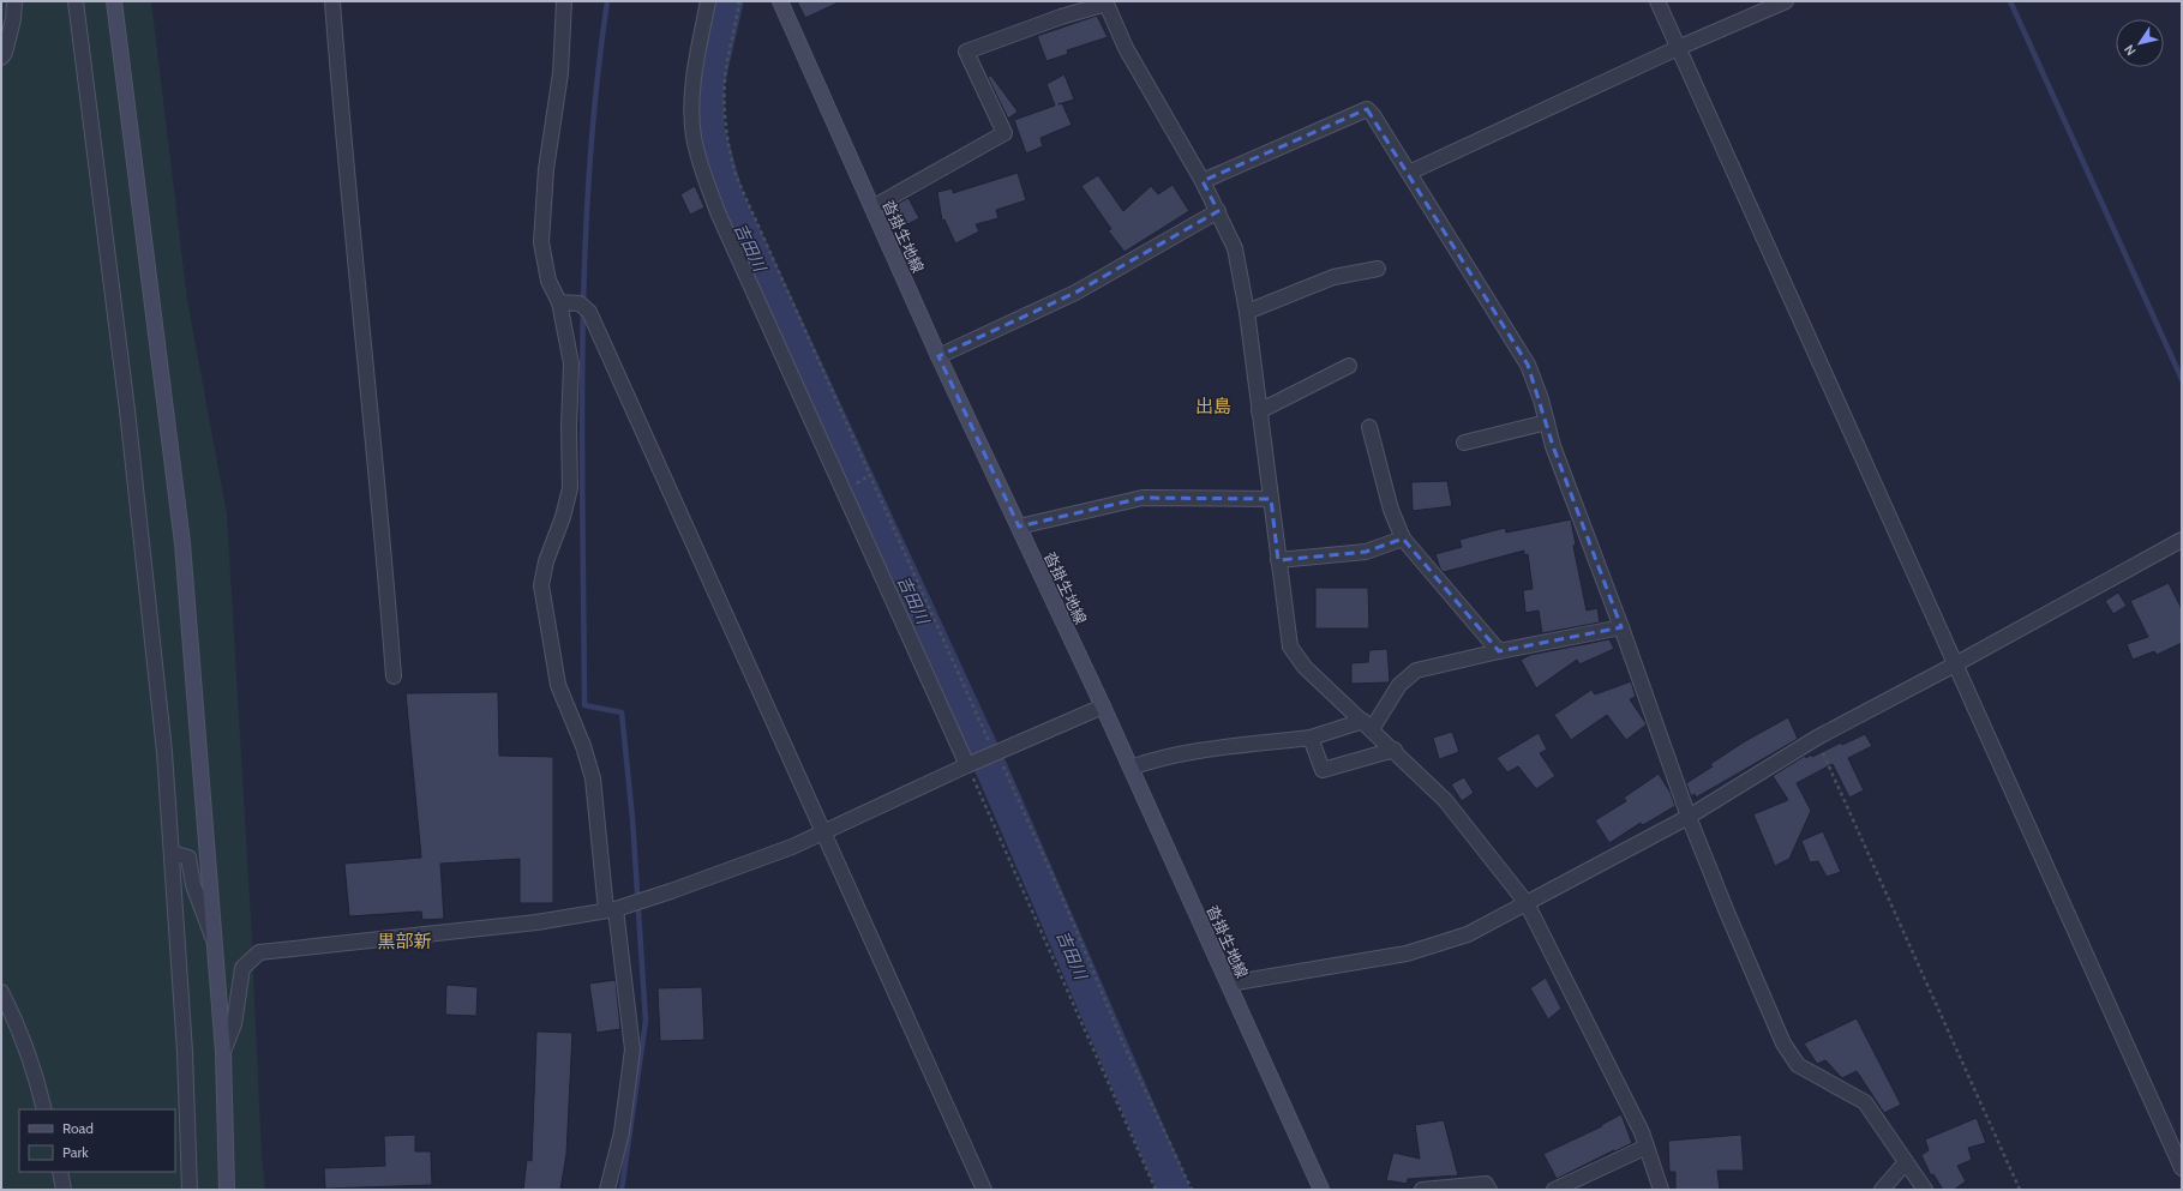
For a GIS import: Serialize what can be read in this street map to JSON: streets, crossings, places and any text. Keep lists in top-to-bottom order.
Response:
{
  "streets": {
    "main road": ["沓掛生地線"]
  },
  "districts": ["出島", "黒部新"],
  "water": ["吉田川"],
  "legend": ["Road", "Park"],
  "north": "bottom left"
}
